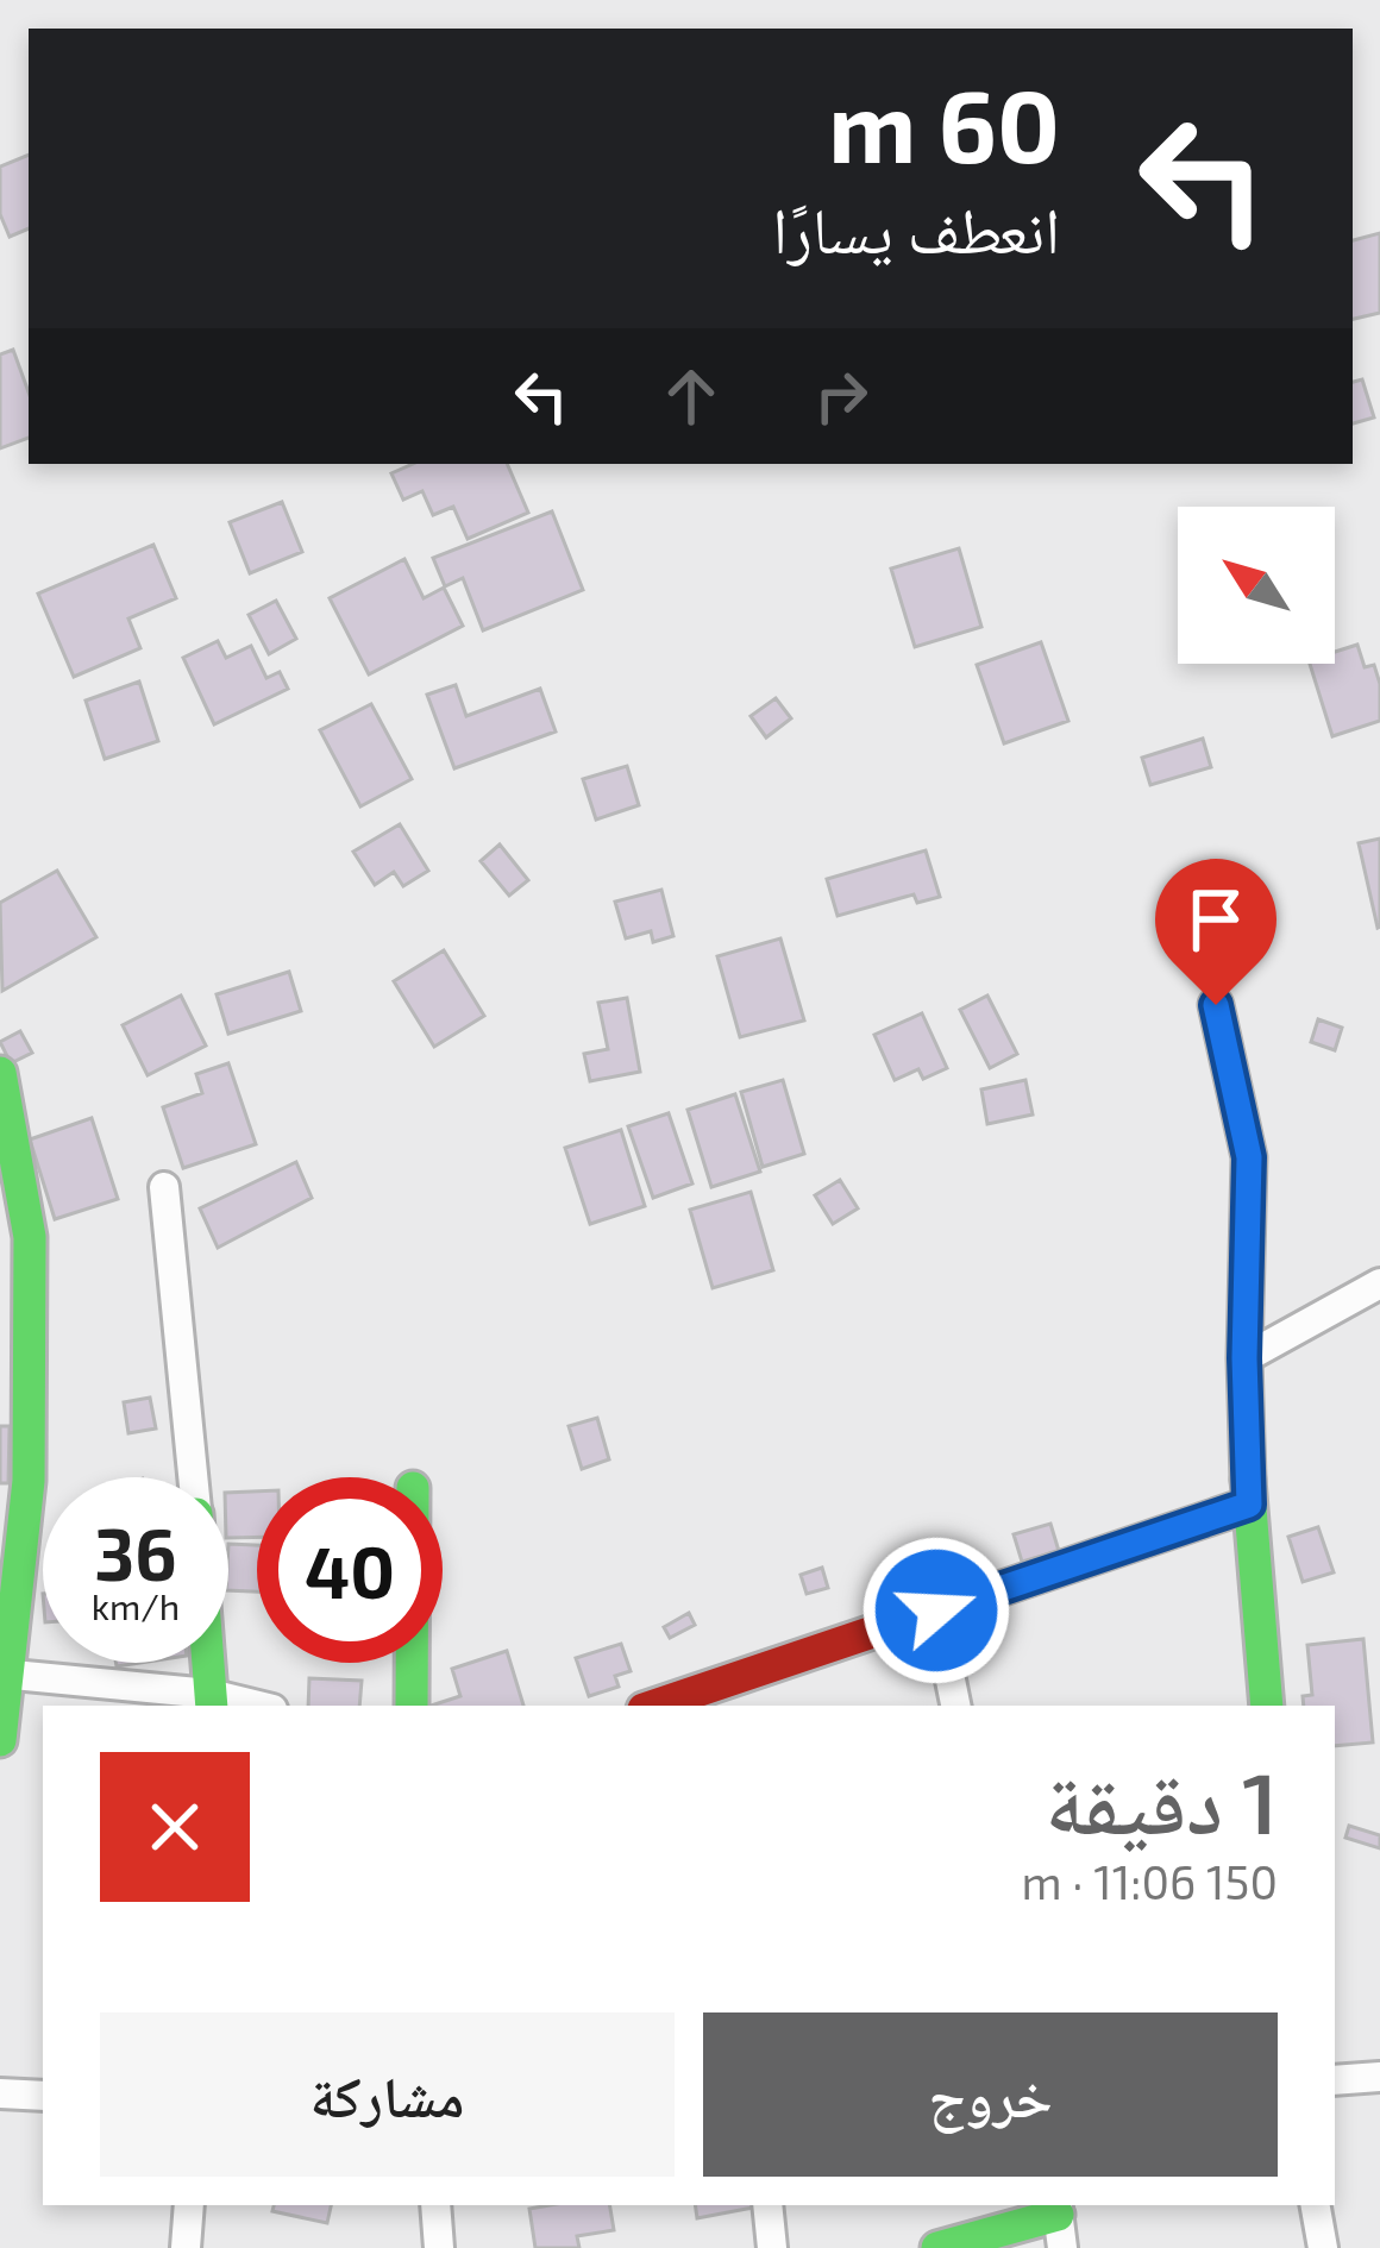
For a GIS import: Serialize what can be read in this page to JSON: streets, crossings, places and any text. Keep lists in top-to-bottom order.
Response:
{
  "north": "top left",
  "page": {
    "turn": ["60 m", "انعطف يسارًا"],
    "speed": "36 km/h",
    "limit": "40",
    "heading": ["1 دقيقة", "150 m · 11:06"],
    "buttons": ["خروج", "مشاركة"]
  }
}
